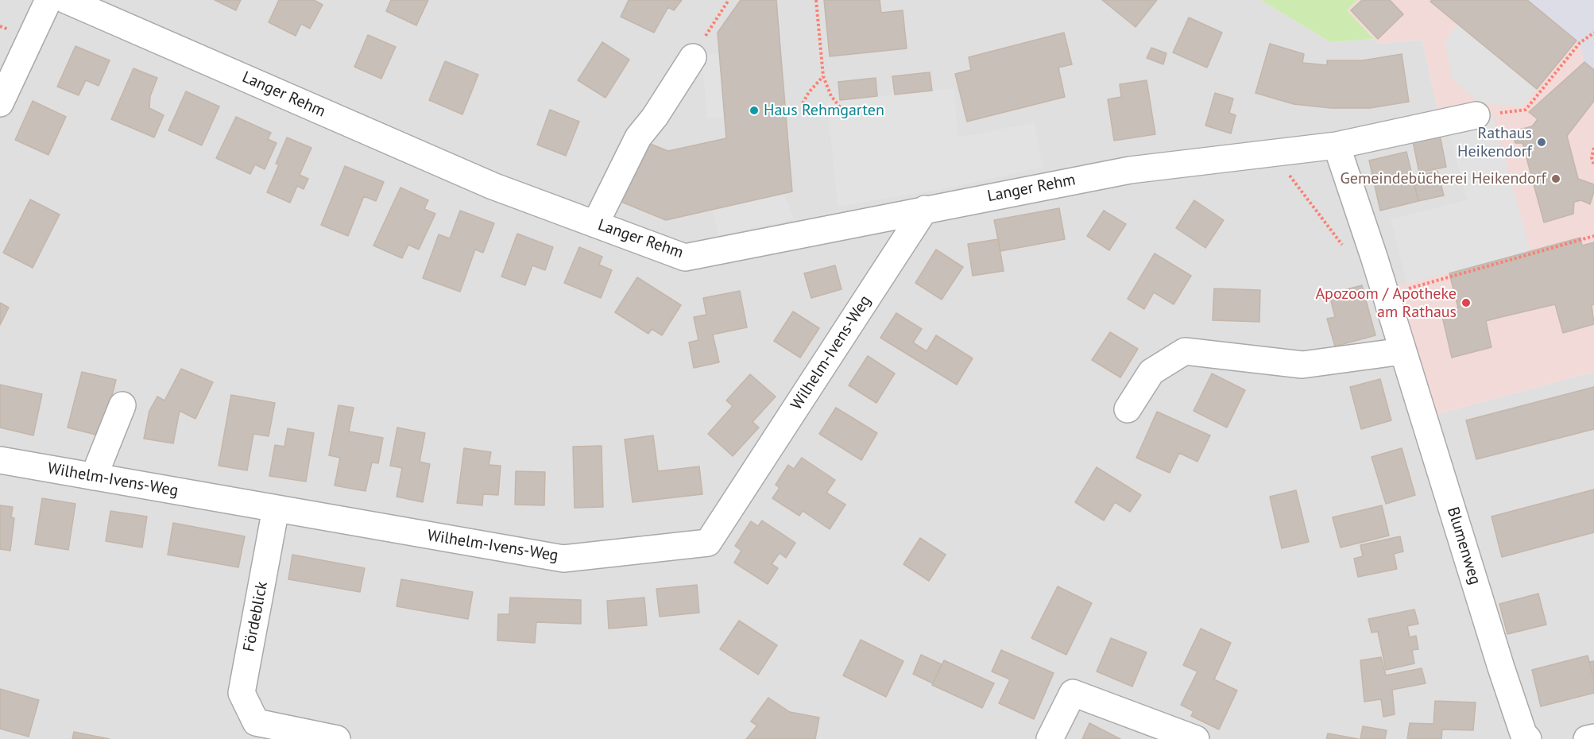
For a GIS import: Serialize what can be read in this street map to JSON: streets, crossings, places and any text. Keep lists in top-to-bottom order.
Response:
{
  "streets": {
    "street": [
      "Langer Rehm",
      "Wilhelm-Ivens-Weg",
      "Blumenweg",
      "Fördeblick"
    ]
  },
  "crossings": [
    ["Langer Rehm", "Wilhelm-Ivens-Weg"],
    ["Langer Rehm", "Blumenweg"],
    ["Wilhelm-Ivens-Weg", "Fördeblick"]
  ],
  "places": [
    "Haus Rehmgarten",
    "Rathaus Heikendorf",
    "Gemeindebücherei Heikendorf",
    "Apozoom / Apotheke am Rathaus"
  ]
}
